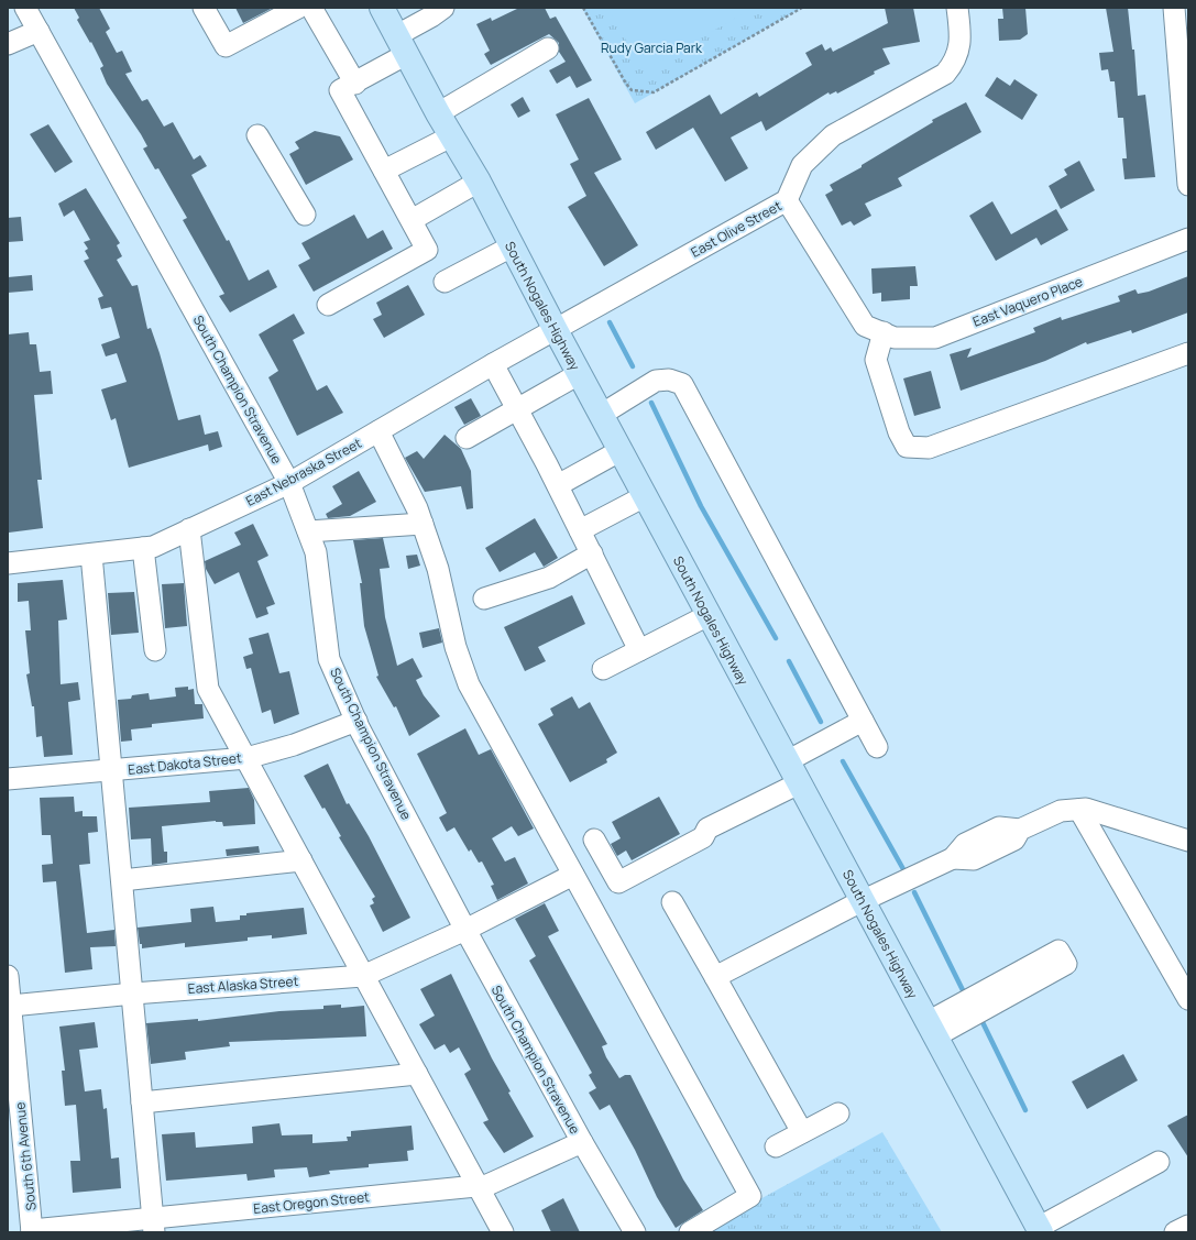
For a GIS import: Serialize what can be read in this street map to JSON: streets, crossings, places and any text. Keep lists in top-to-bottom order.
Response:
{
  "streets": {
    "main road": ["South Nogales Highway"],
    "street": [
      "East Olive Street",
      "East Vaquero Place",
      "South Champion Stravenue",
      "East Nebraska Street",
      "East Dakota Street",
      "East Alaska Street",
      "South 6th Avenue",
      "East Oregon Street"
    ]
  },
  "crossings": [
    ["East Olive Street", "South Nogales Highway"],
    ["East Olive Street", "East Nebraska Street"],
    ["South Nogales Highway", "East Nebraska Street"],
    ["South Champion Stravenue", "East Nebraska Street"],
    ["South Champion Stravenue", "East Dakota Street"],
    ["South Champion Stravenue", "East Alaska Street"],
    ["South Champion Stravenue", "East Oregon Street"],
    ["East Alaska Street", "South 6th Avenue"],
    ["South 6th Avenue", "East Oregon Street"]
  ],
  "parks": ["Rudy Garcia Park"]
}
